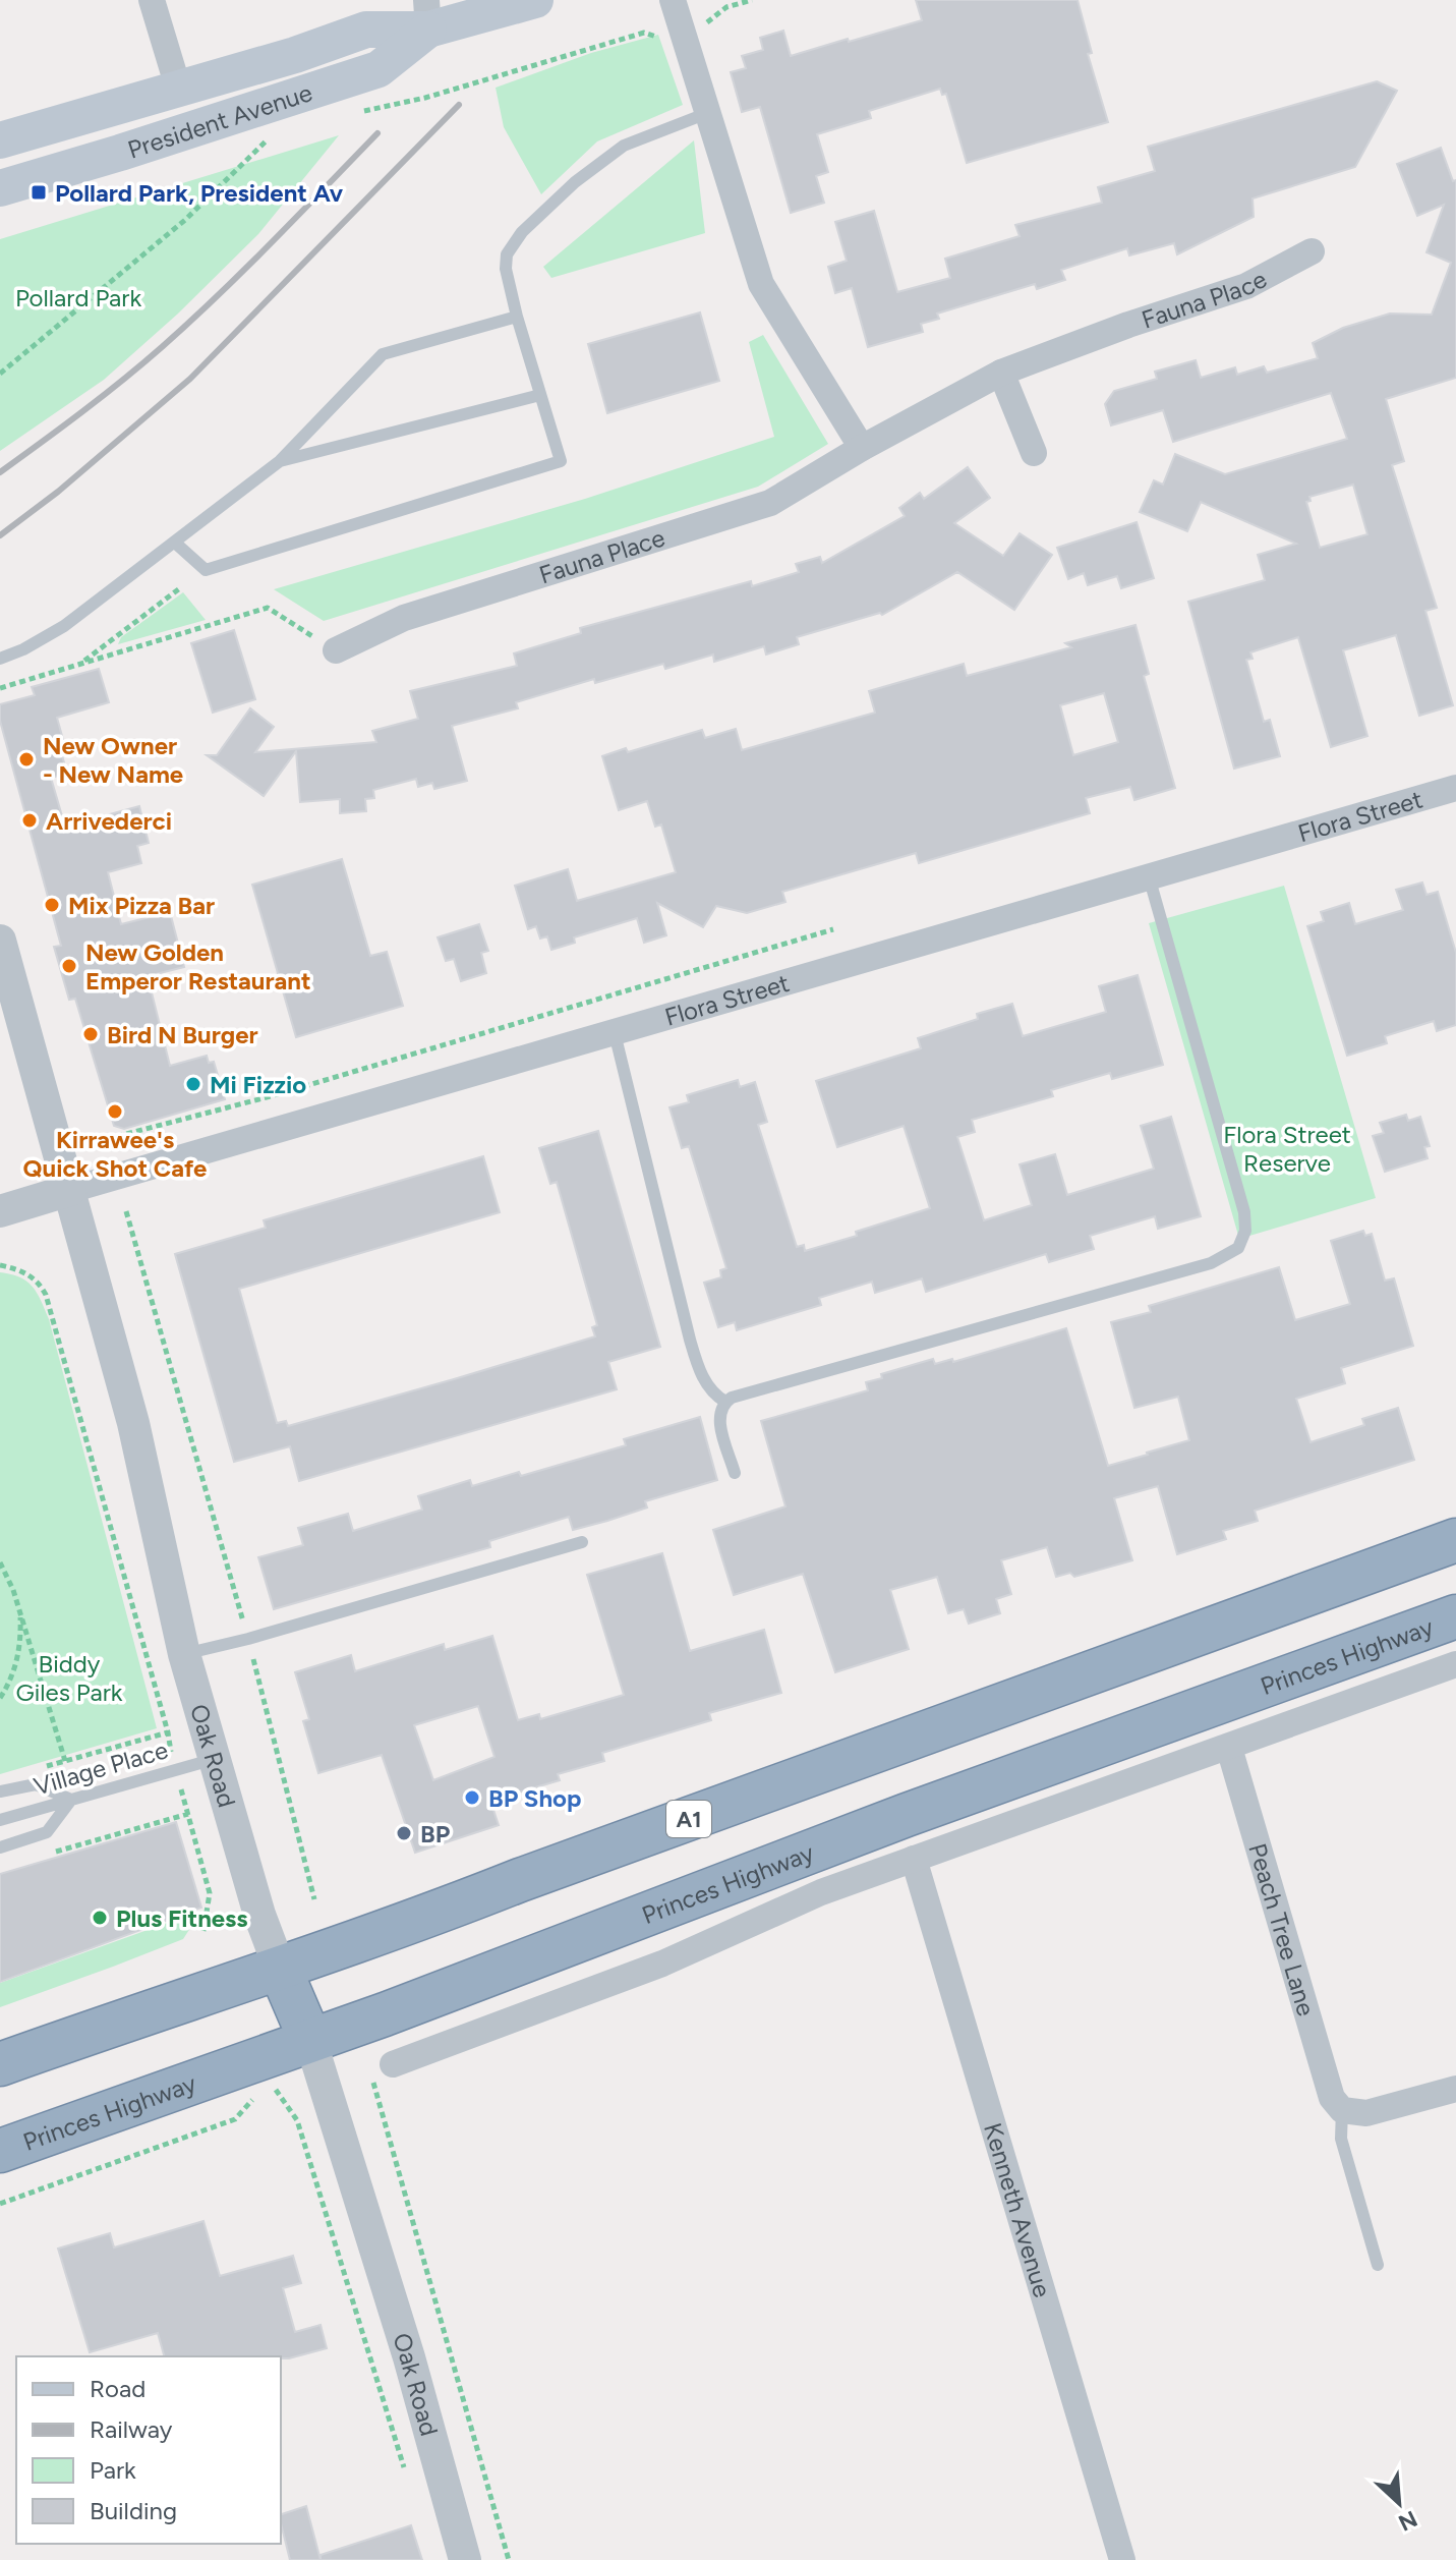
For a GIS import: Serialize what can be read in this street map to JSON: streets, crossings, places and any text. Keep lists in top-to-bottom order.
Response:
{
  "streets": {
    "highway": ["Princes Highway", "Oak Road", "A1"],
    "main road": ["President Avenue"],
    "street": [
      "Fauna Place",
      "Flora Street",
      "Peach Tree Lane",
      "Kenneth Avenue"
    ],
    "lane": ["Village Place"]
  },
  "crossings": [
    ["Flora Street", "Oak Road"],
    ["Princes Highway", "Oak Road"],
    ["Princes Highway", "Peach Tree Lane"],
    ["Princes Highway", "Kenneth Avenue"],
    ["Oak Road", "Village Place"],
    ["Oak Road", "A1"]
  ],
  "parks": ["Pollard Park", "Flora Street Reserve", "Biddy Giles Park"],
  "places": {
    "transit": ["Pollard Park, President Av"],
    "other": [
      "New Owner - New Name",
      "Arrivederci",
      "Mix Pizza Bar",
      "New Golden Emperor Restaurant",
      "Bird N Burger",
      "Mi Fizzio",
      "Kirrawee's Quick Shot Cafe",
      "BP Shop",
      "BP",
      "Plus Fitness"
    ]
  },
  "legend": [
    "Road",
    "Railway",
    "Park",
    "Building"
  ],
  "north": "bottom right"
}
